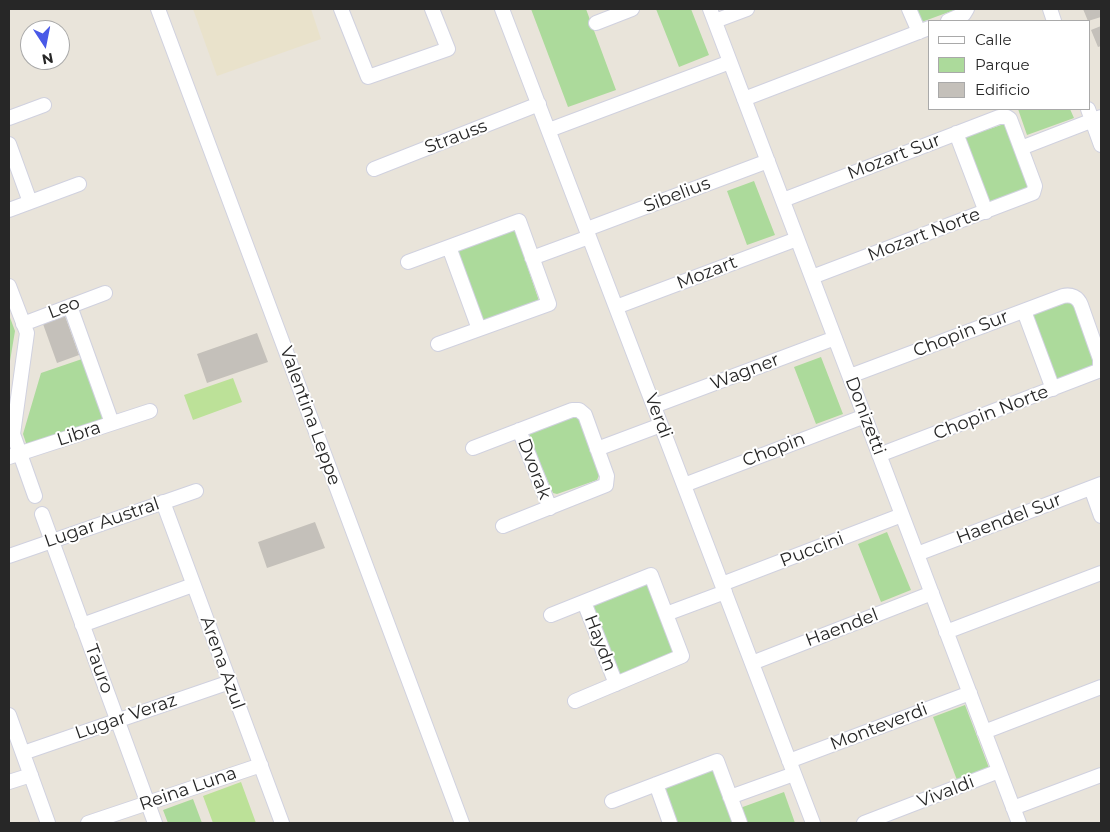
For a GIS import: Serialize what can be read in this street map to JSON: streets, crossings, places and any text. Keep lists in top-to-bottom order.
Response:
{
  "streets": {
    "street": [
      "Strauss",
      "Mozart Sur",
      "Sibelius",
      "Mozart Norte",
      "Mozart",
      "Leo",
      "Chopin Sur",
      "Wagner",
      "Chopin Norte",
      "Valentina Leppe",
      "Verdi",
      "Donizetti",
      "Libra",
      "Chopin",
      "Dvorak",
      "Haendel Sur",
      "Lugar Austral",
      "Puccini",
      "Haendel",
      "Haydn",
      "Arena Azul",
      "Tauro",
      "Lugar Veraz",
      "Monteverdi",
      "Reina Luna",
      "Vivaldi"
    ]
  },
  "crossings": [
    ["Strauss", "Verdi"],
    ["Mozart Sur", "Mozart Norte"],
    ["Mozart Sur", "Donizetti"],
    ["Sibelius", "Verdi"],
    ["Sibelius", "Donizetti"],
    ["Mozart Norte", "Donizetti"],
    ["Mozart", "Verdi"],
    ["Mozart", "Donizetti"],
    ["Chopin Sur", "Donizetti"],
    ["Wagner", "Verdi"],
    ["Wagner", "Donizetti"],
    ["Chopin Norte", "Donizetti"],
    ["Verdi", "Chopin"],
    ["Verdi", "Puccini"],
    ["Verdi", "Haendel"],
    ["Verdi", "Monteverdi"],
    ["Donizetti", "Chopin"],
    ["Donizetti", "Haendel Sur"],
    ["Donizetti", "Puccini"],
    ["Donizetti", "Haendel"],
    ["Donizetti", "Monteverdi"],
    ["Donizetti", "Vivaldi"],
    ["Lugar Austral", "Arena Azul"],
    ["Lugar Austral", "Tauro"],
    ["Arena Azul", "Lugar Veraz"],
    ["Arena Azul", "Reina Luna"],
    ["Tauro", "Lugar Veraz"],
    ["Tauro", "Reina Luna"]
  ],
  "legend": ["Calle", "Parque", "Edificio"],
  "north": "bottom"
}
